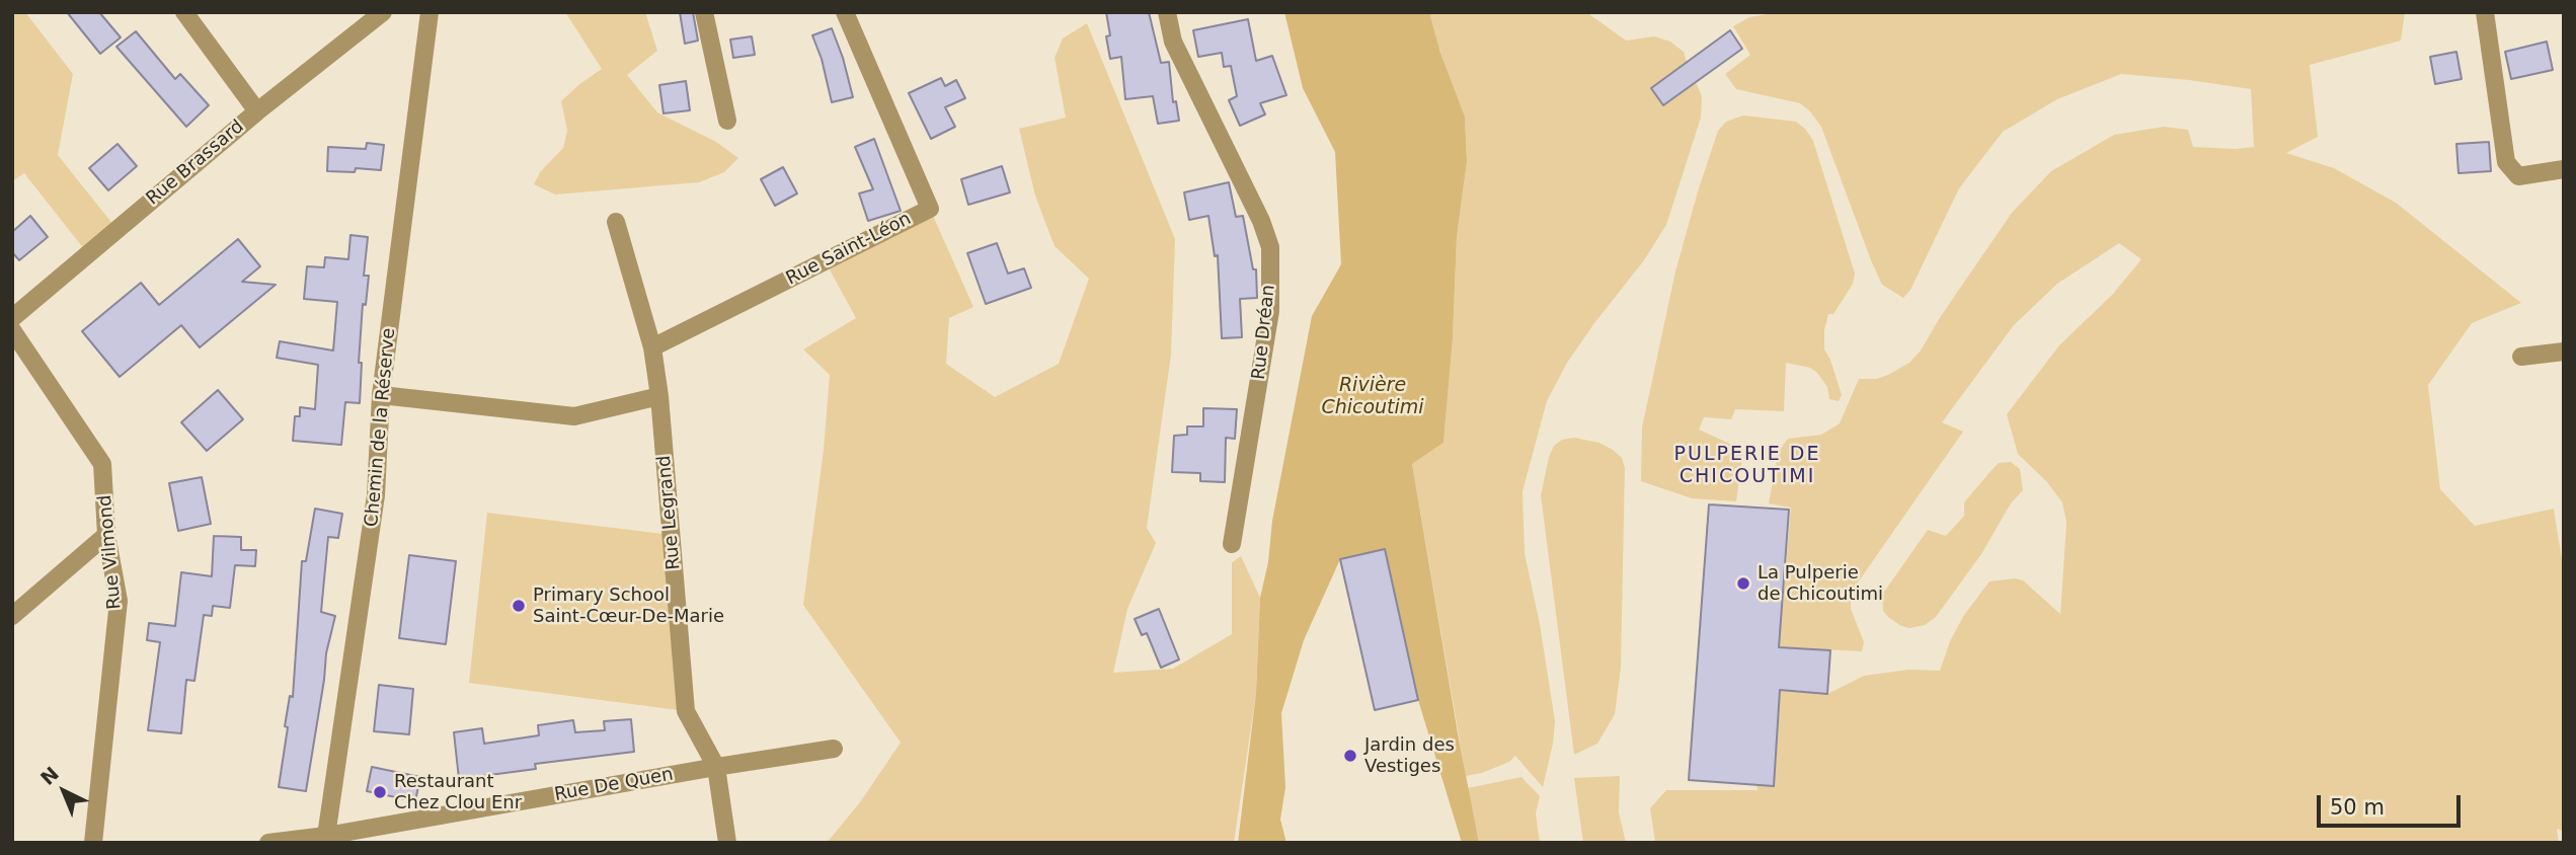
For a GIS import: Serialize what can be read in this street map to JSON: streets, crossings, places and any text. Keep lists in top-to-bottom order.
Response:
{
  "streets": {
    "street": [
      "Rue Brassard",
      "Rue Saint-Léon",
      "Rue Dréan",
      "Chemin de la Réserve",
      "Rue Legrand",
      "Rue Vilmond",
      "Rue De Quen"
    ]
  },
  "crossings": [
    ["Rue Saint-Léon", "Rue Legrand"],
    ["Chemin de la Réserve", "Rue De Quen"],
    ["Rue Legrand", "Rue De Quen"]
  ],
  "districts": ["PULPERIE DE CHICOUTIMI"],
  "water": ["Rivière Chicoutimi"],
  "places": [
    "La Pulperie de Chicoutimi",
    "Primary School Saint-Cœur-De-Marie",
    "Jardin des Vestiges",
    "Restaurant Chez Clou Enr"
  ],
  "scale_bar": "50 m",
  "north": "top left"
}
